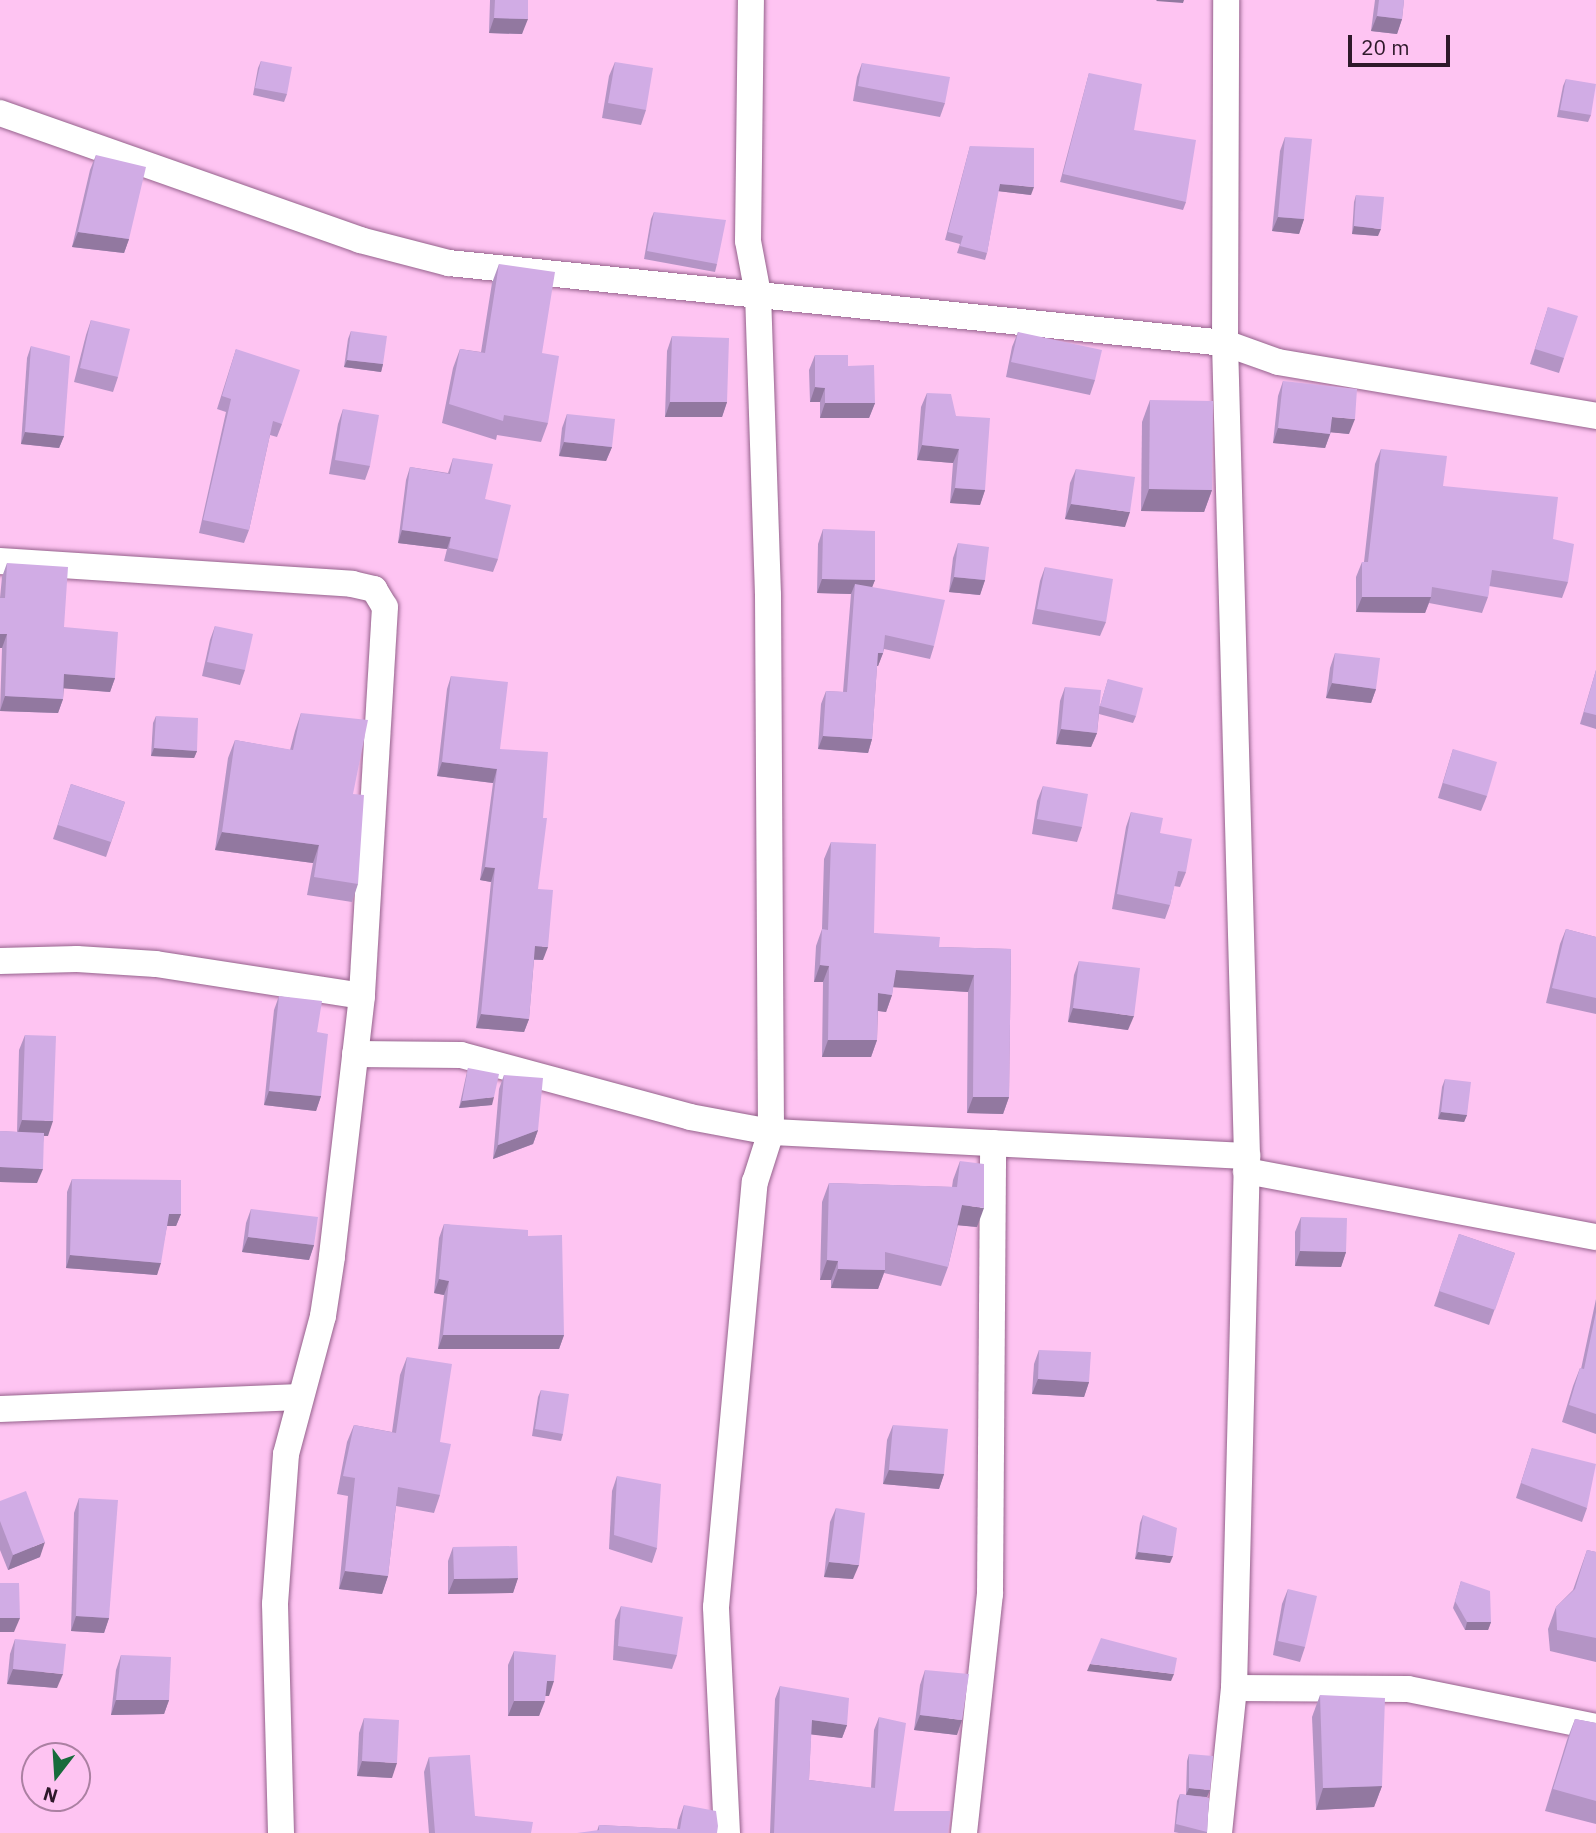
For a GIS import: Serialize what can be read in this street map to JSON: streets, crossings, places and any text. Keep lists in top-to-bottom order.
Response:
{
  "scale_bar": "20 m",
  "north": "bottom"
}
